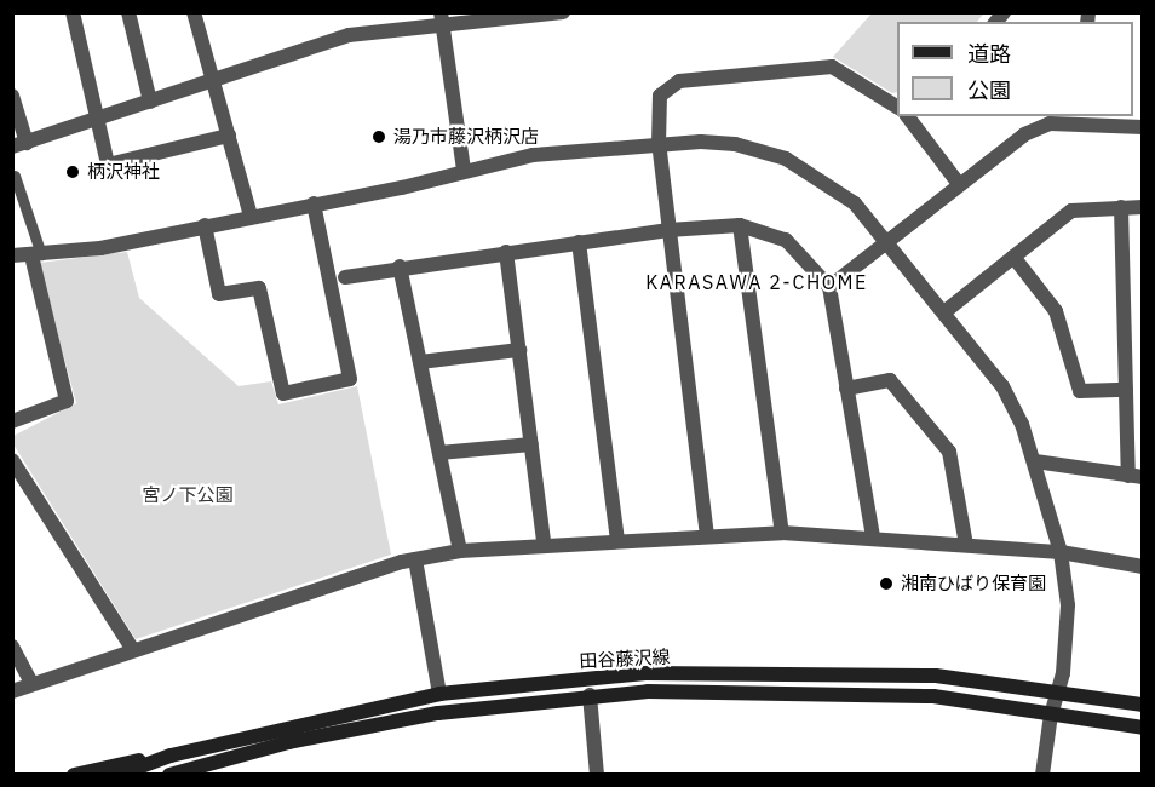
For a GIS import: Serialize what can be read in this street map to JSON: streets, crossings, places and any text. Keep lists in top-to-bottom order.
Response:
{
  "streets": {
    "main road": ["田谷藤沢線"]
  },
  "districts": ["KARASAWA 2-CHOME"],
  "parks": ["宮ノ下公園"],
  "places": ["湯乃市藤沢柄沢店", "柄沢神社", "湘南ひばり保育園"],
  "legend": ["道路", "公園"]
}
